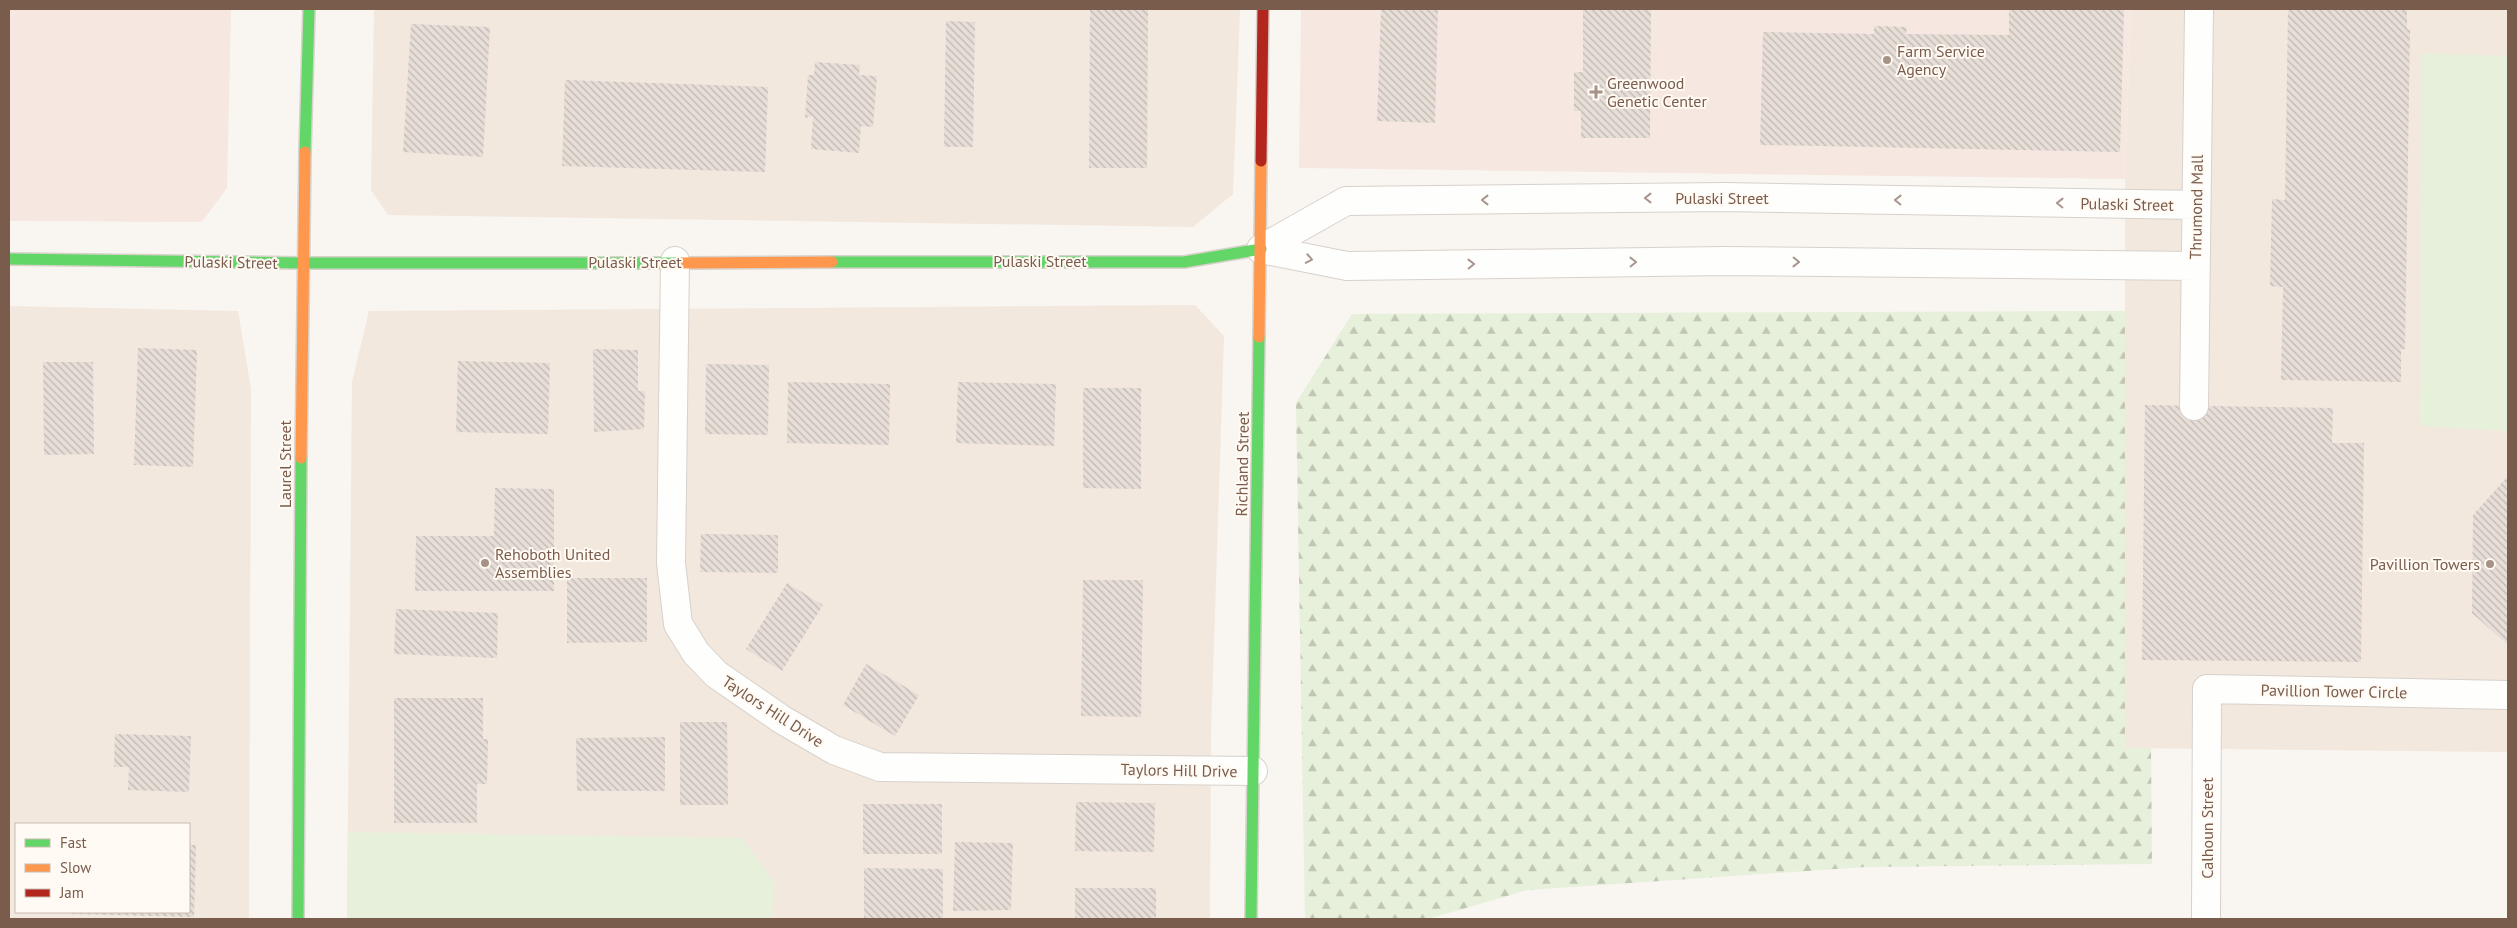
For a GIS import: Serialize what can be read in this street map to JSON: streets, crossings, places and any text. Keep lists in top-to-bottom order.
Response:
{
  "streets": {
    "street": [
      "Pulaski Street",
      "Thrumond Mall",
      "Laurel Street",
      "Richland Street",
      "Pavillion Tower Circle",
      "Taylors Hill Drive",
      "Calhoun Street"
    ]
  },
  "crossings": [
    ["Pulaski Street", "Thrumond Mall"],
    ["Pulaski Street", "Laurel Street"],
    ["Pulaski Street", "Richland Street"],
    ["Pulaski Street", "Taylors Hill Drive"],
    ["Richland Street", "Taylors Hill Drive"],
    ["Pavillion Tower Circle", "Calhoun Street"]
  ],
  "places": {
    "other": ["Farm Service Agency", "Rehoboth United Assemblies", "Pavillion Towers"],
    "health": ["Greenwood Genetic Center"]
  },
  "legend": ["Fast", "Slow", "Jam"]
}
